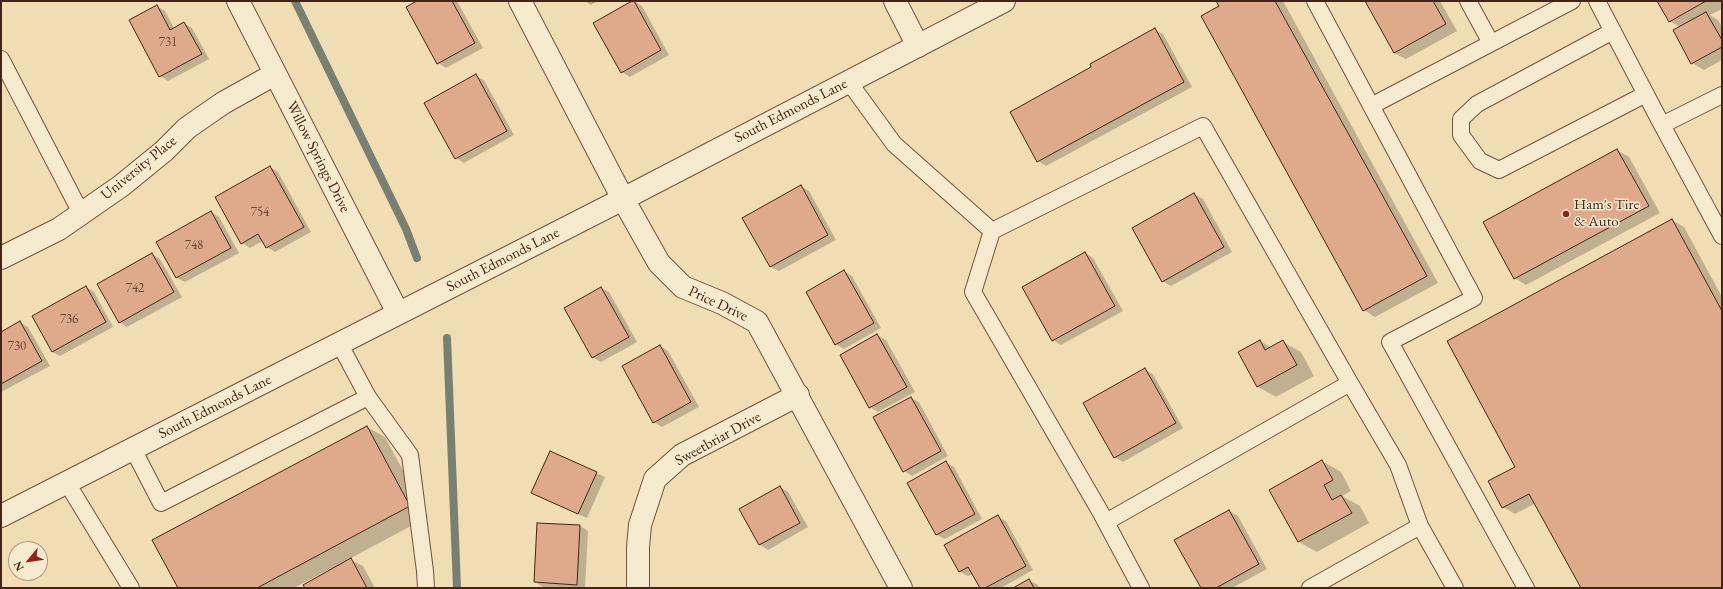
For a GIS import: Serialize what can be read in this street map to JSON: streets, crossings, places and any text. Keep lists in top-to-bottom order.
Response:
{
  "streets": {
    "street": [
      "South Edmonds Lane",
      "Willow Springs Drive",
      "University Place",
      "Price Drive",
      "Sweetbriar Drive"
    ]
  },
  "crossings": [
    ["South Edmonds Lane", "Willow Springs Drive"],
    ["South Edmonds Lane", "Price Drive"],
    ["Willow Springs Drive", "University Place"],
    ["Price Drive", "Sweetbriar Drive"]
  ],
  "places": ["Ham's Tire & Auto"],
  "house_numbers": [
    "731",
    "754",
    "748",
    "742",
    "736",
    "730"
  ],
  "north": "bottom left"
}
